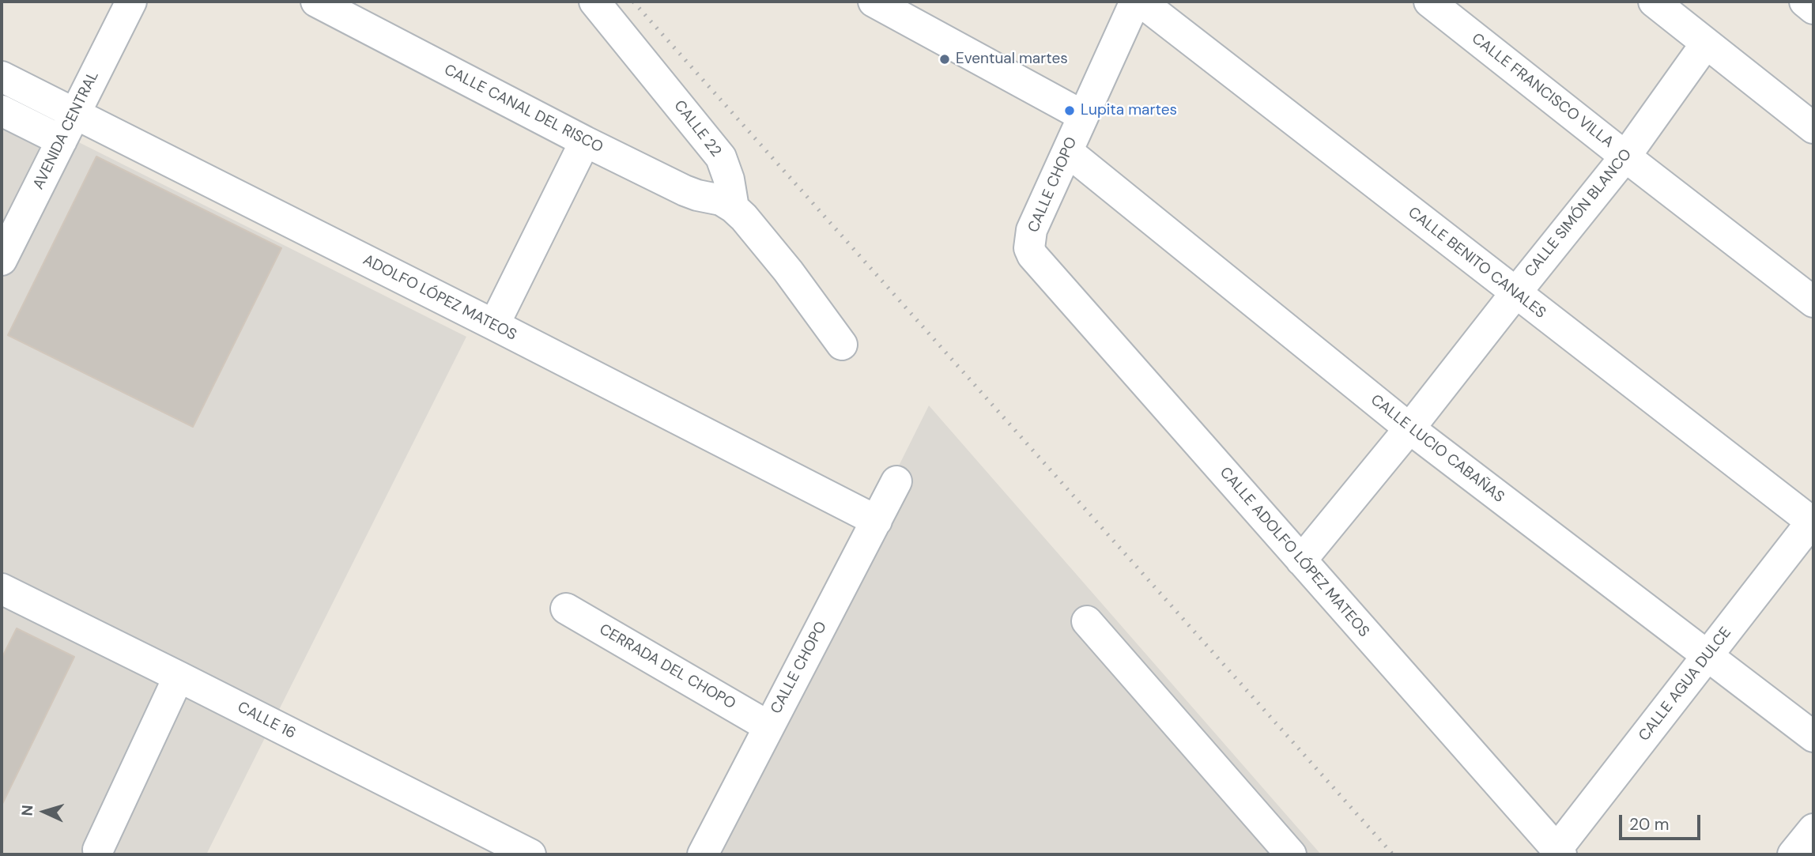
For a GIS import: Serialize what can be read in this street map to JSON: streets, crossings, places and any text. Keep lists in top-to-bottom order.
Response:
{
  "streets": {
    "street": [
      "CALLE FRANCISCO VILLA",
      "CALLE CANAL DEL RISCO",
      "CALLE 22",
      "AVENIDA CENTRAL",
      "CALLE CHOPO",
      "CALLE SIMÓN BLANCO",
      "CALLE BENITO CANALES",
      "ADOLFO LÓPEZ MATEOS",
      "CALLE LUCIO CABAÑAS",
      "CALLE ADOLFO LÓPEZ MATEOS",
      "CERRADA DEL CHOPO",
      "CALLE AGUA DULCE",
      "CALLE 16"
    ]
  },
  "crossings": [
    ["CALLE FRANCISCO VILLA", "CALLE SIMÓN BLANCO"],
    ["CALLE CANAL DEL RISCO", "CALLE 22"],
    ["AVENIDA CENTRAL", "ADOLFO LÓPEZ MATEOS"],
    ["CALLE CHOPO", "ADOLFO LÓPEZ MATEOS"],
    ["CALLE CHOPO", "CALLE LUCIO CABAÑAS"],
    ["CALLE CHOPO", "CALLE ADOLFO LÓPEZ MATEOS"],
    ["CALLE CHOPO", "CERRADA DEL CHOPO"],
    ["CALLE SIMÓN BLANCO", "CALLE BENITO CANALES"],
    ["CALLE SIMÓN BLANCO", "CALLE LUCIO CABAÑAS"],
    ["CALLE SIMÓN BLANCO", "CALLE ADOLFO LÓPEZ MATEOS"],
    ["CALLE BENITO CANALES", "CALLE AGUA DULCE"],
    ["CALLE LUCIO CABAÑAS", "CALLE AGUA DULCE"],
    ["CALLE ADOLFO LÓPEZ MATEOS", "CALLE AGUA DULCE"]
  ],
  "places": ["Eventual martes", "Lupita martes"],
  "scale_bar": "20 m",
  "north": "left"
}
